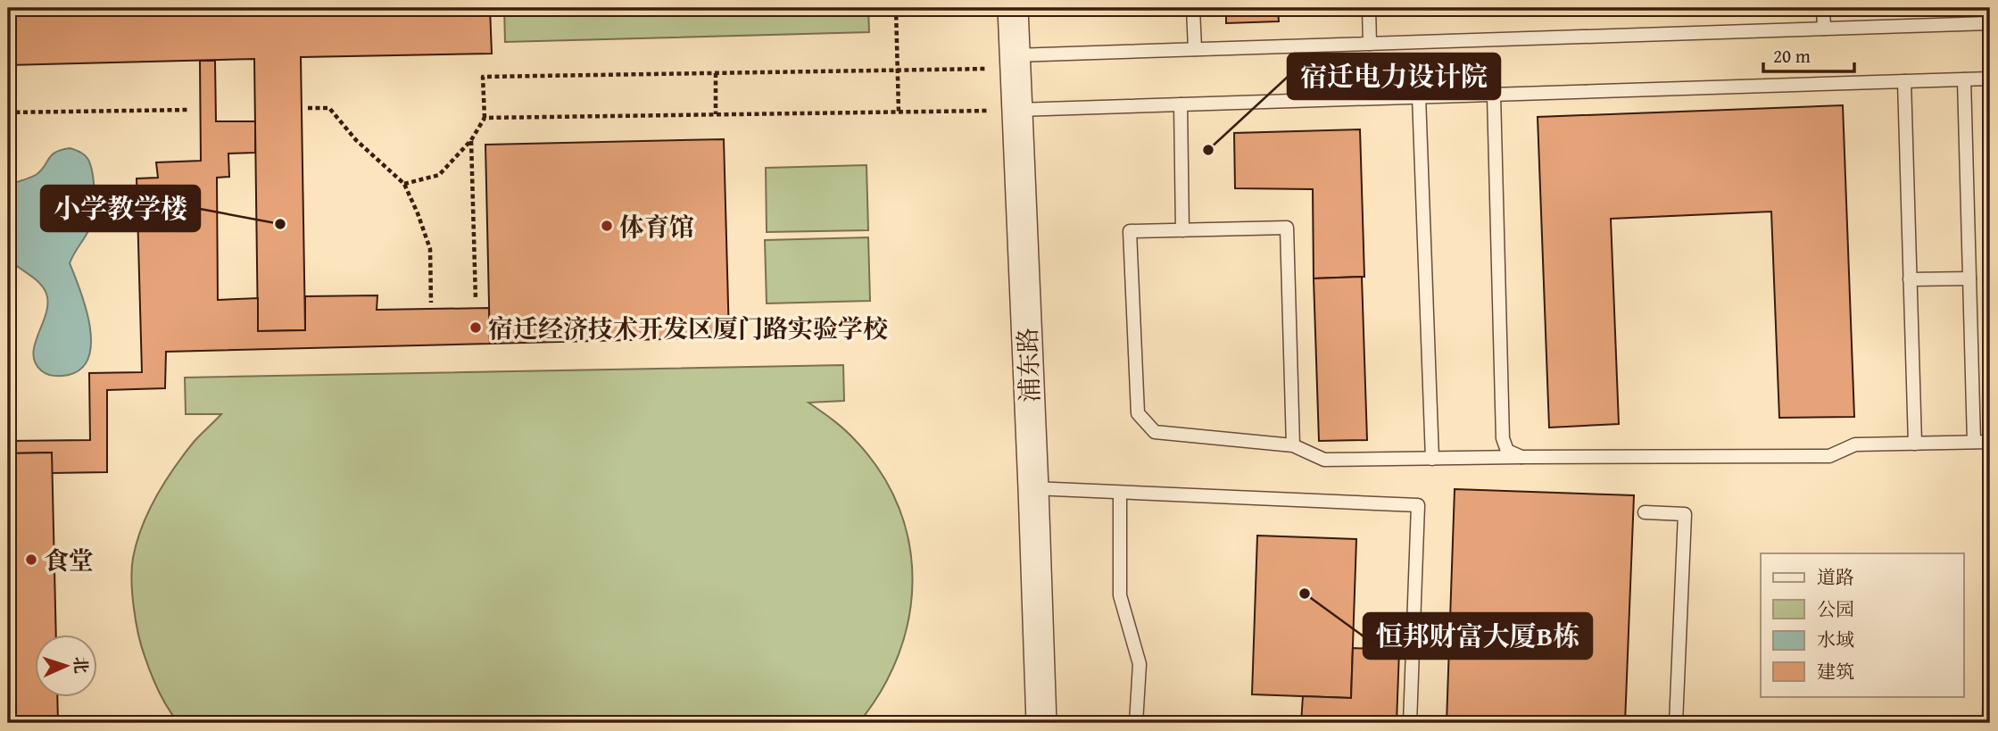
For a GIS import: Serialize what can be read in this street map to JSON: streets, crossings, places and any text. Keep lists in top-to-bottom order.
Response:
{
  "streets": {
    "street": ["浦东路"]
  },
  "places": [
    "宿迁电力设计院",
    "小学教学楼",
    "体育馆",
    "宿迁经济技术开发区厦门路实验学校",
    "食堂",
    "恒邦财富大厦B栋"
  ],
  "legend": [
    "道路",
    "公园",
    "水域",
    "建筑"
  ],
  "scale_bar": "20 m",
  "north": "right"
}
